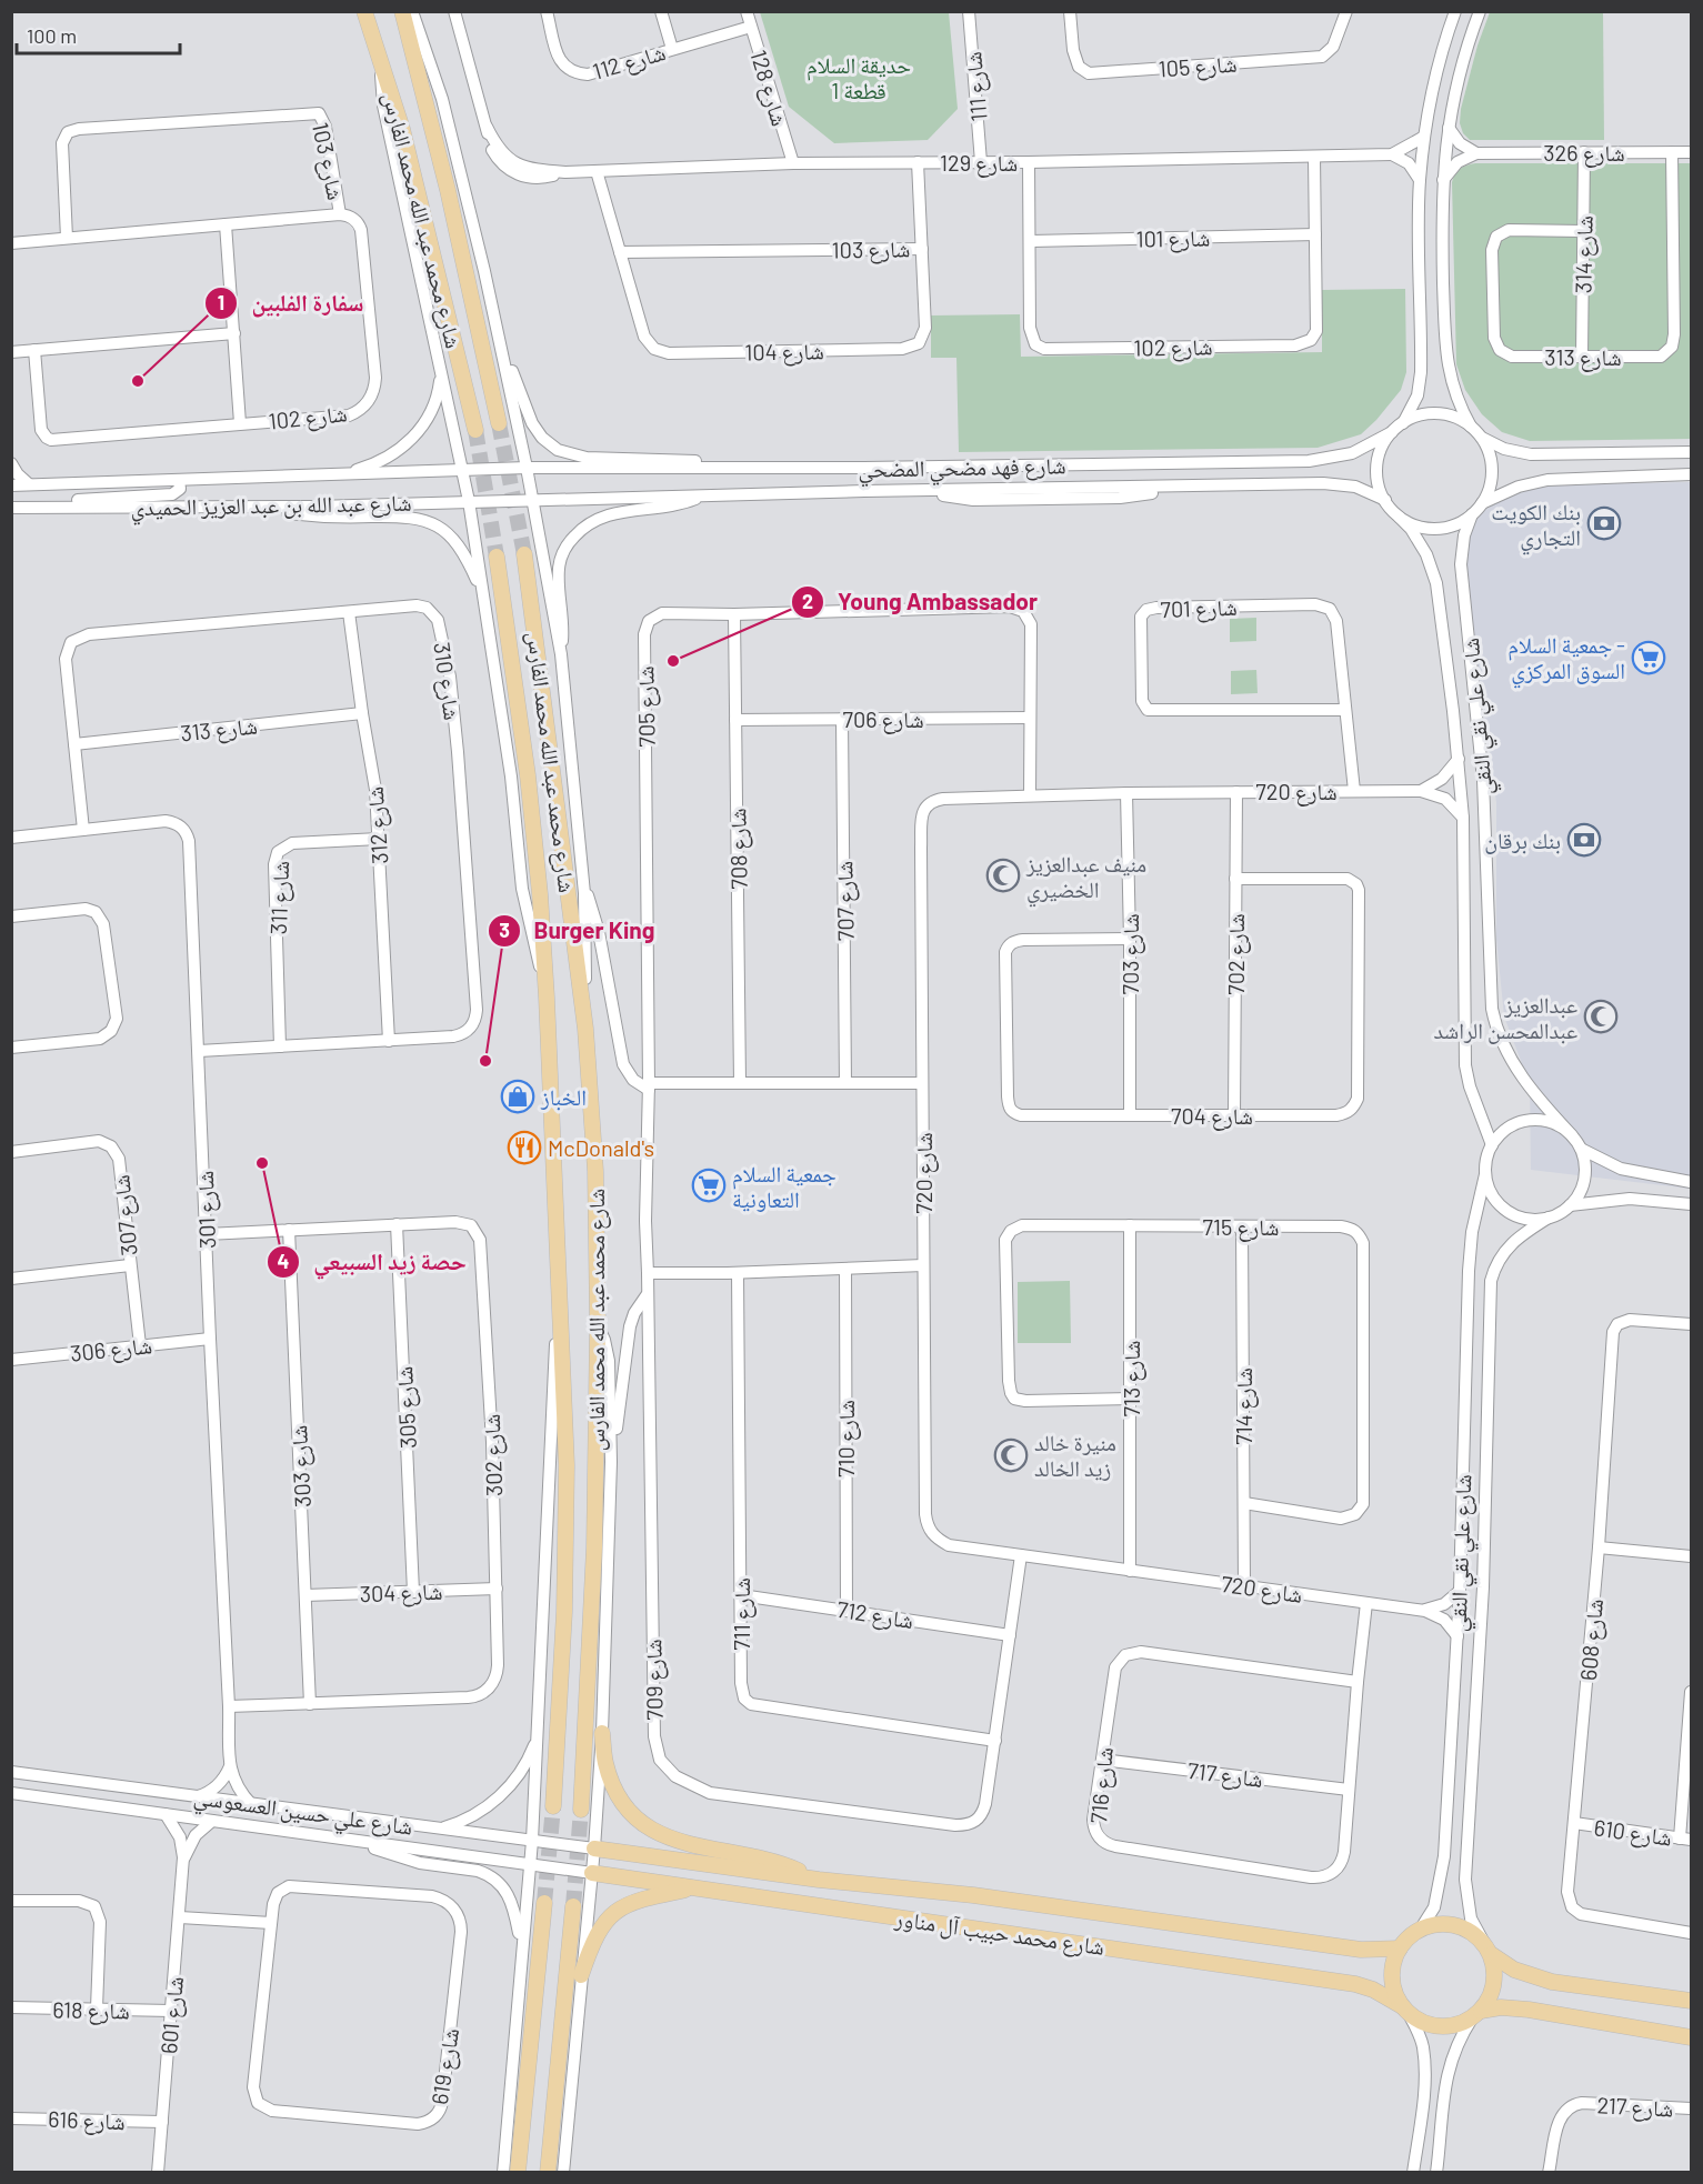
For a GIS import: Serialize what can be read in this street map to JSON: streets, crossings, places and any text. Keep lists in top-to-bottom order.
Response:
{
  "streets": {
    "main road": ["شارع محمد عبد الله محمد الفارس", "شارع محمد حبيب آل مناور"],
    "street": [
      "شارع 112",
      "شارع 105",
      "شارع 111",
      "شارع 128",
      "شارع 326",
      "شارع 103",
      "شارع 129",
      "شارع 101",
      "شارع 314",
      "شارع 102",
      "شارع 104",
      "شارع 313",
      "شارع فهد مضحي المضحي",
      "شارع عبد الله بن عبد العزيز الحميدي",
      "شارع 701",
      "شارع 310",
      "شارع 705",
      "شارع علي نقي النقي",
      "شارع 706",
      "شارع 720",
      "شارع 312",
      "شارع 708",
      "شارع 311",
      "شارع 707",
      "شارع 703",
      "شارع 702",
      "شارع 704",
      "شارع 301",
      "شارع 307",
      "شارع 715",
      "شارع 306",
      "شارع 713",
      "شارع 714",
      "شارع 305",
      "شارع 710",
      "شارع 302",
      "شارع 303",
      "شارع 304",
      "شارع 711",
      "شارع 712",
      "شارع 608",
      "شارع 709",
      "شارع 717",
      "شارع 716",
      "شارع علي حسين العسعوسي",
      "شارع 610",
      "شارع 618",
      "شارع 601",
      "شارع 619",
      "شارع 217",
      "شارع 616"
    ]
  },
  "crossings": [
    ["شارع 112", "شارع 128"],
    ["شارع 111", "شارع 129"],
    ["شارع 128", "شارع 129"],
    ["شارع 326", "شارع 314"],
    ["شارع 326", "شارع 313"],
    ["شارع 103", "شارع 102"],
    ["شارع 103", "شارع 104"],
    ["شارع 129", "شارع 102"],
    ["شارع 129", "شارع 104"],
    ["شارع 101", "شارع 102"],
    ["شارع 314", "شارع 313"],
    ["شارع 313", "شارع 310"],
    ["شارع 313", "شارع 312"],
    ["شارع فهد مضحي المضحي", "شارع عبد الله بن عبد العزيز الحميدي"],
    ["شارع فهد مضحي المضحي", "شارع علي نقي النقي"],
    ["شارع 701", "شارع 720"],
    ["شارع 310", "شارع 312"],
    ["شارع 310", "شارع 311"],
    ["شارع 310", "شارع 301"],
    ["شارع 705", "شارع 706"],
    ["شارع 705", "شارع 720"],
    ["شارع 705", "شارع 708"],
    ["شارع 705", "شارع 709"],
    ["شارع علي نقي النقي", "شارع 720"],
    ["شارع علي نقي النقي", "شارع محمد حبيب آل مناور"],
    ["شارع 706", "شارع 708"],
    ["شارع 706", "شارع 707"],
    ["شارع 720", "شارع 703"],
    ["شارع 720", "شارع 702"],
    ["شارع 720", "شارع 713"],
    ["شارع 720", "شارع 714"],
    ["شارع 720", "شارع 709"],
    ["شارع 720", "شارع 716"],
    ["شارع 312", "شارع 311"],
    ["شارع 703", "شارع 704"],
    ["شارع 702", "شارع 704"],
    ["شارع 301", "شارع 306"],
    ["شارع 301", "شارع 302"],
    ["شارع 301", "شارع علي حسين العسعوسي"],
    ["شارع 307", "شارع 306"],
    ["شارع 715", "شارع 713"],
    ["شارع 715", "شارع 714"],
    ["شارع 305", "شارع 302"],
    ["شارع 305", "شارع 304"],
    ["شارع 710", "شارع 712"],
    ["شارع 302", "شارع 303"],
    ["شارع 302", "شارع 304"],
    ["شارع 303", "شارع 304"],
    ["شارع 711", "شارع 712"],
    ["شارع 711", "شارع 709"],
    ["شارع 712", "شارع 709"],
    ["شارع 608", "شارع 610"],
    ["شارع 717", "شارع 716"],
    ["شارع علي حسين العسعوسي", "شارع محمد حبيب آل مناور"],
    ["شارع علي حسين العسعوسي", "شارع 601"],
    ["شارع 618", "شارع 601"],
    ["شارع 601", "شارع 616"]
  ],
  "parks": ["حديقة السلام قطعة 1"],
  "places": {
    "other": [
      "سفارة الفلبين",
      "Young Ambassador",
      "Burger King",
      "حصة زيد السبيعي"
    ],
    "bank": ["بنك الكويت التجاري", "بنك برقان"],
    "supermarket": ["جمعية السلام - السوق المركزي", "جمعية السلام التعاونية"],
    "mosque": ["منيف عبدالعزيز الخضيري", "عبدالعزيز عبدالمحسن الراشد", "منيرة خالد زيد الخالد"],
    "shop": ["الخباز"],
    "restaurant": ["McDonald's"]
  },
  "scale_bar": "100 m"
}
